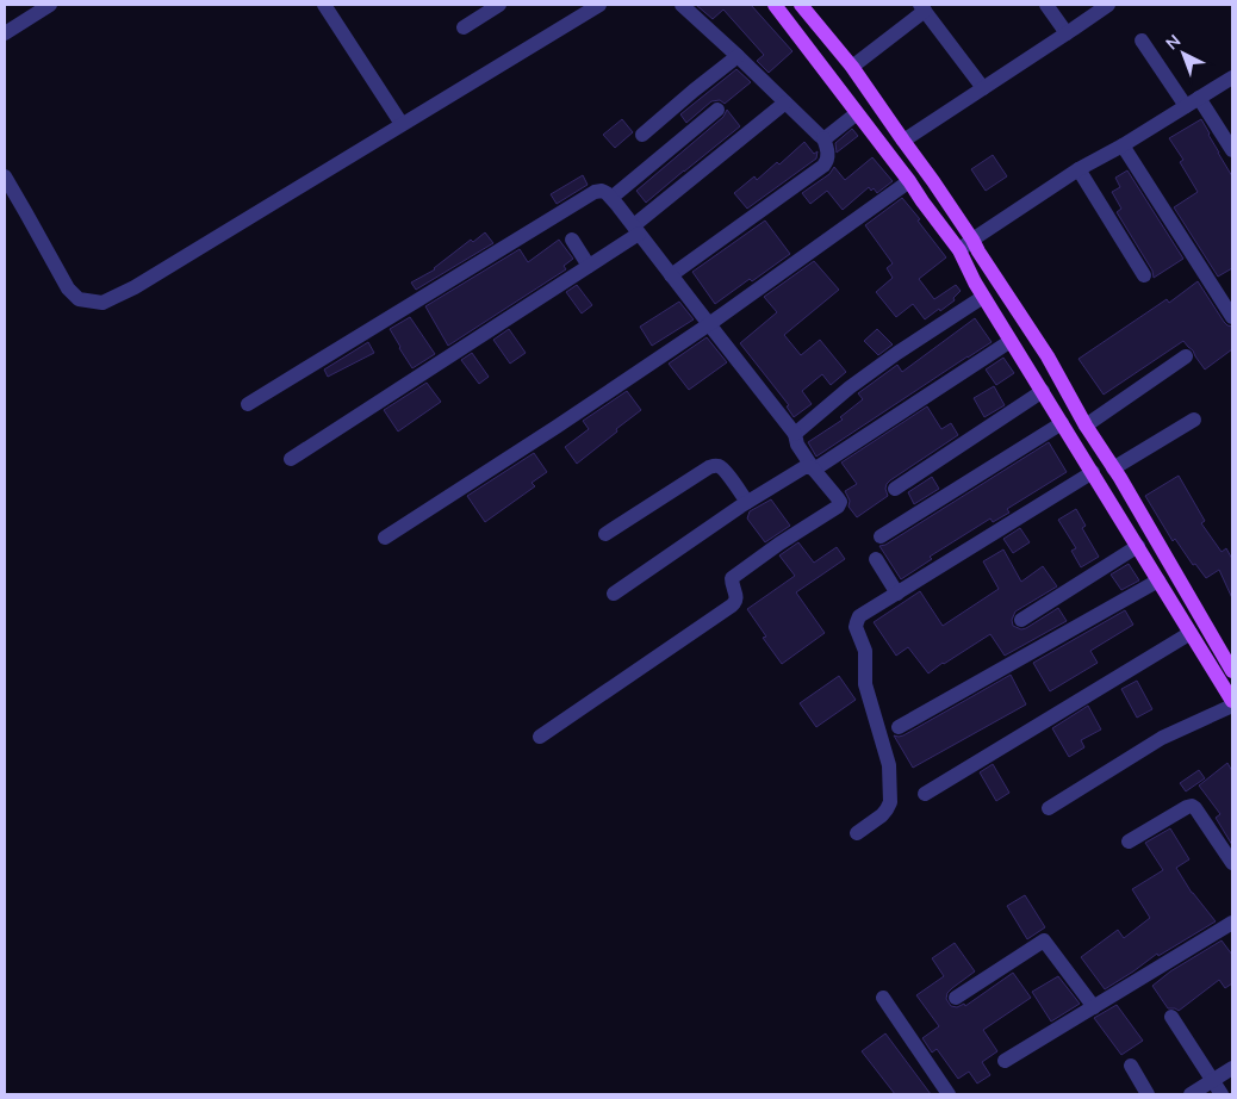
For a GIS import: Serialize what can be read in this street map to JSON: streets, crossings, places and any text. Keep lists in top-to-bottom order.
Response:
{
  "north": "top left"
}
